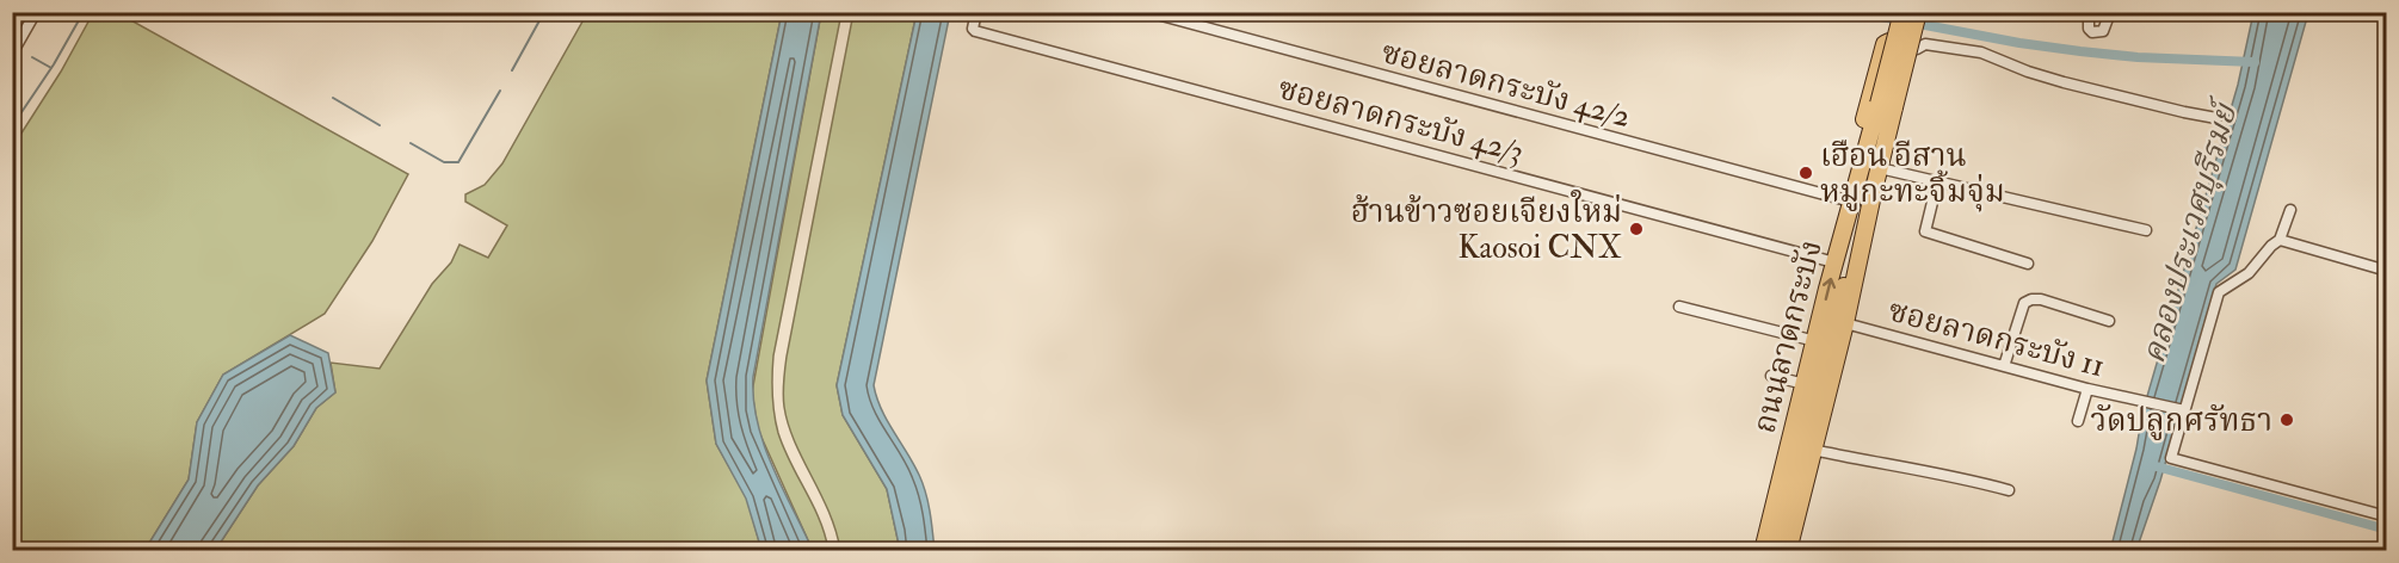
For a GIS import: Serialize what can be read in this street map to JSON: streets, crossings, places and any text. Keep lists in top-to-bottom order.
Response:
{
  "streets": {
    "main road": ["ถนนลาดกระบัง"],
    "street": ["ซอยลาดกระบัง 42/2", "ซอยลาดกระบัง 42/3", "ซอยลาดกระบัง 11"]
  },
  "crossings": [
    ["ซอยลาดกระบัง 42/2", "ถนนลาดกระบัง"],
    ["ซอยลาดกระบัง 42/3", "ถนนลาดกระบัง"],
    ["ถนนลาดกระบัง", "ซอยลาดกระบัง 11"]
  ],
  "water": ["คลองประเวศบุรีรมย์"],
  "places": ["เฮือน อีสาน หมูกะทะจิ้มจุ่ม", "ฮ้านข้าวซอยเจียงใหม่ Kaosoi CNX", "วัดปลูกศรัทธา"]
}
